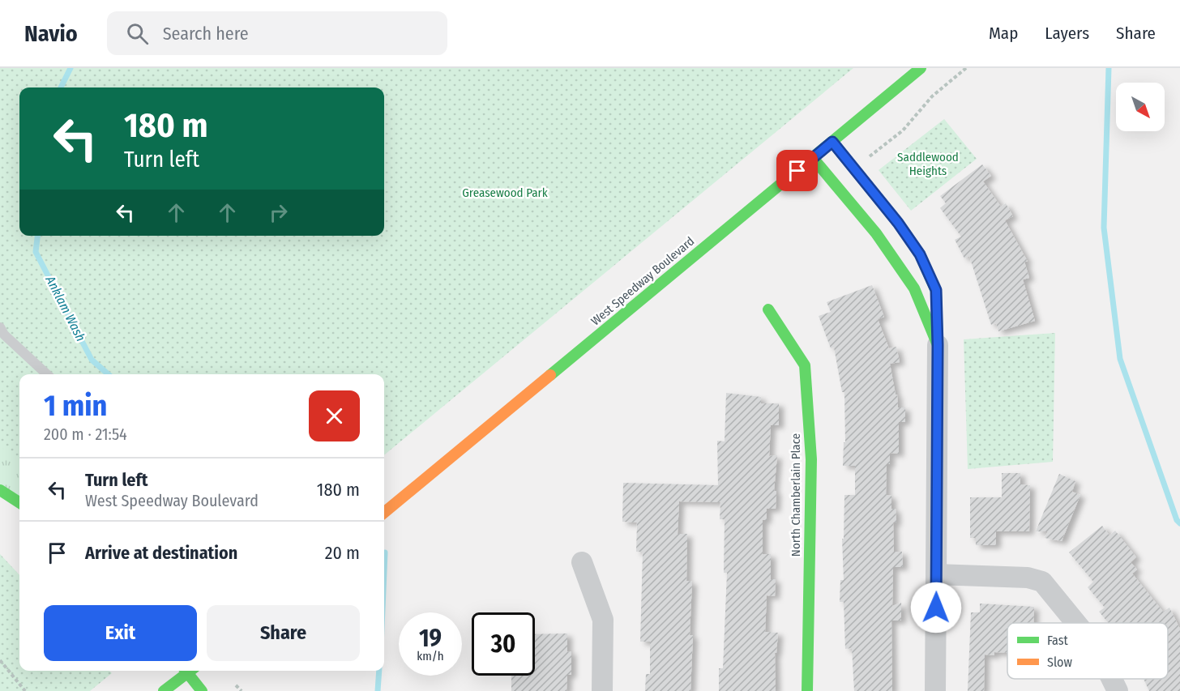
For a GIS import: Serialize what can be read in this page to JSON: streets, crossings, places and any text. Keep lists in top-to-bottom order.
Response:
{
  "streets": {
    "street": ["West Speedway Boulevard", "North Chamberlain Place"]
  },
  "water": ["Anklam Wash"],
  "parks": ["Saddlewood Heights", "Greasewood Park"],
  "legend": ["Fast", "Slow"],
  "north": "bottom right",
  "page": {
    "header": "Navio",
    "search": "Search here",
    "nav": ["Map", "Layers", "Share"],
    "turn": ["180 m", "Turn left"],
    "heading": ["1 min", "200 m · 21:54"],
    "list": [
      {
        "name": "Turn left",
        "note": "West Speedway Boulevard",
        "value": "180 m"
      },
      {
        "name": "Arrive at destination",
        "value": "20 m"
      }
    ],
    "buttons": ["Exit", "Share"],
    "speed": "19 km/h",
    "limit": "30"
  }
}
